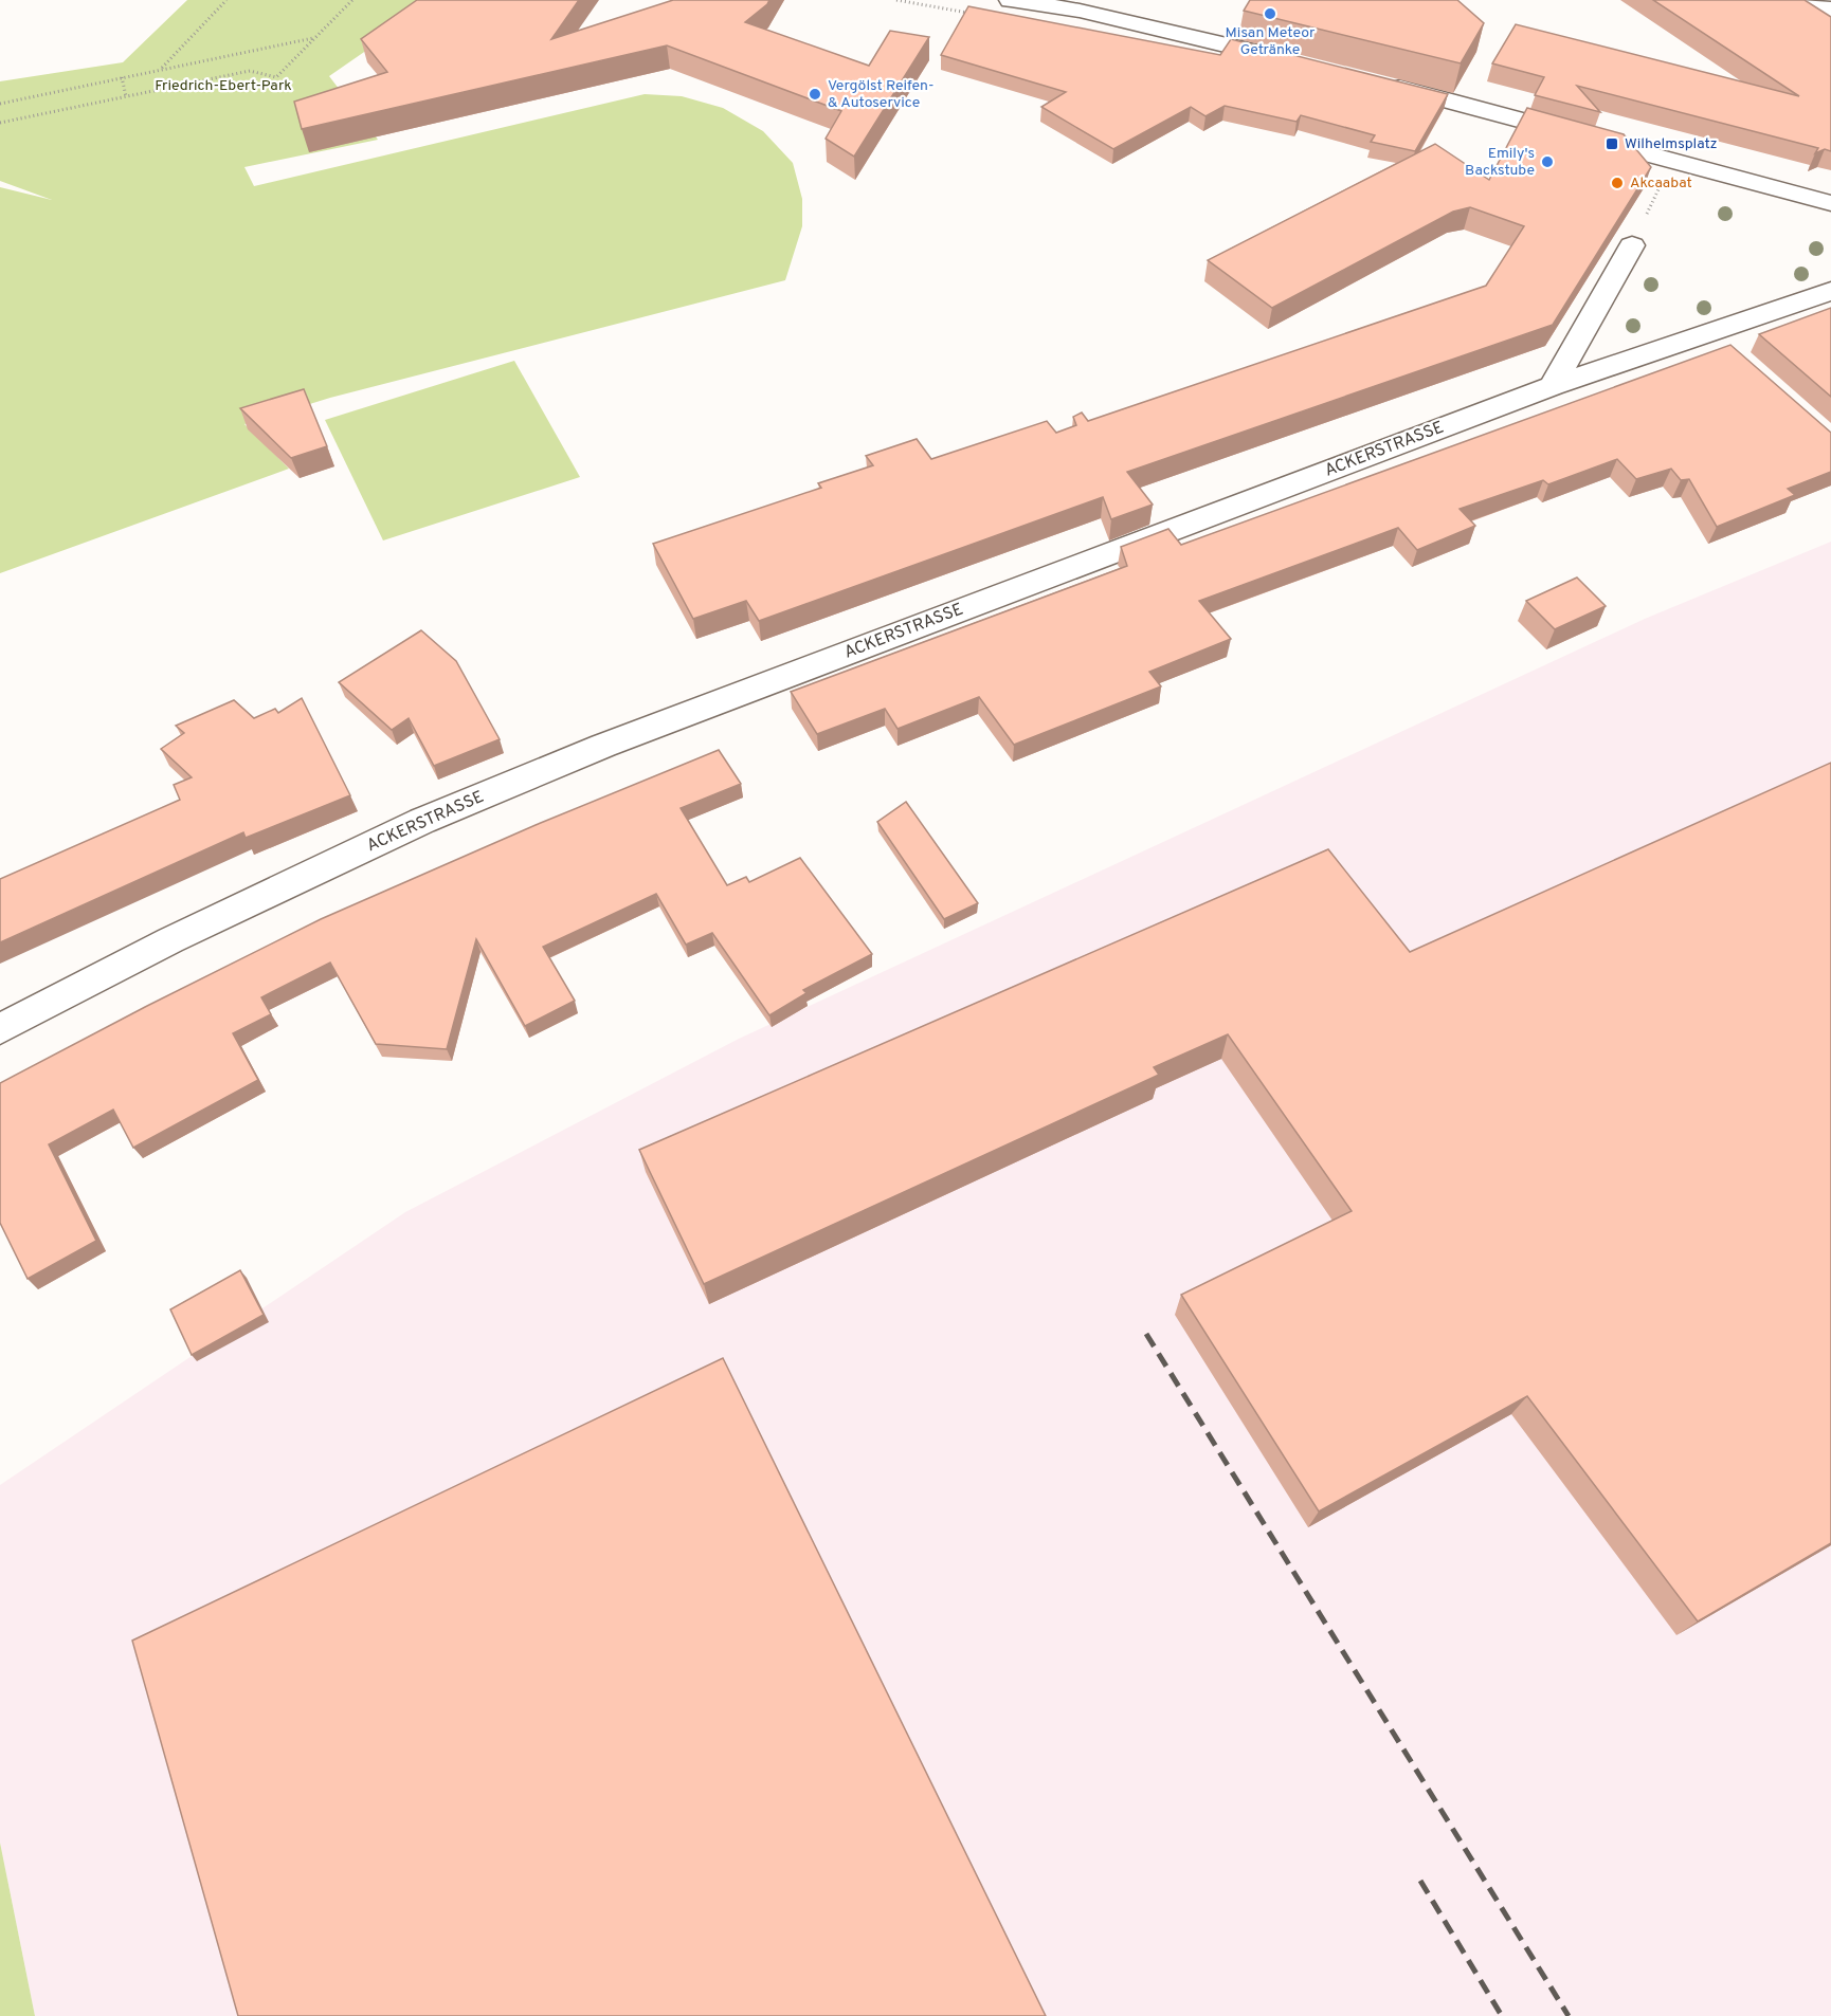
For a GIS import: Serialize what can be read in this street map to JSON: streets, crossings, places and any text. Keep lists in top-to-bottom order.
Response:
{
  "streets": {
    "street": ["ACKERSTRASSE"]
  },
  "parks": ["Friedrich-Ebert-Park"],
  "places": {
    "other": [
      "Misan Meteor Getränke",
      "Vergölst Reifen- & Autoservice",
      "Emily's Backstube",
      "Akcaabat"
    ],
    "transit": ["Wilhelmsplatz"]
  }
}
